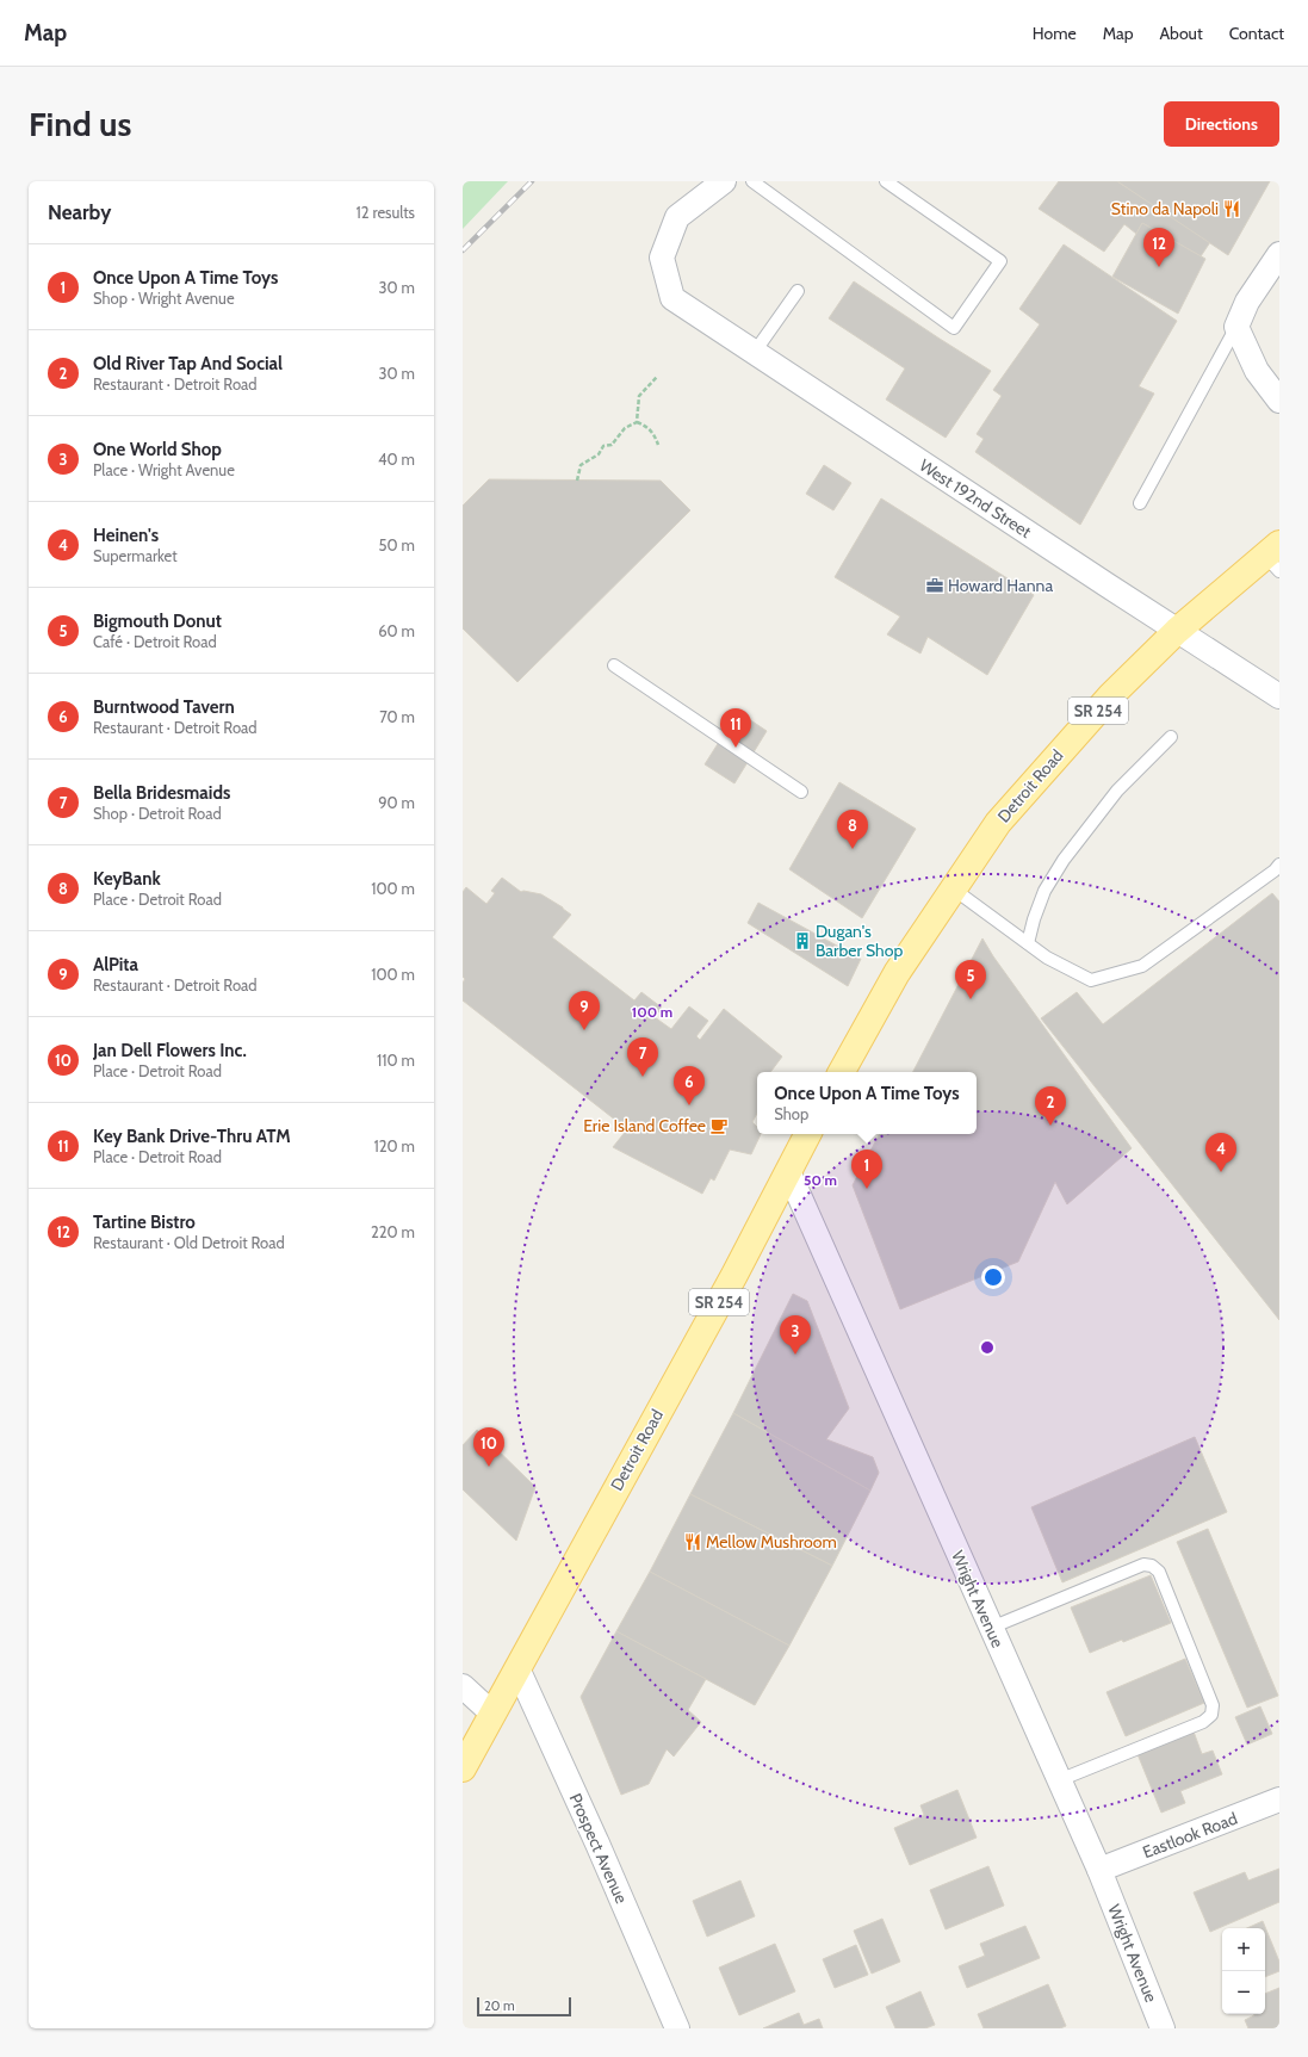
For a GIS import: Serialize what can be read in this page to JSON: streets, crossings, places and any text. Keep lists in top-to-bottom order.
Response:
{
  "streets": {
    "main road": ["SR 254", "Detroit Road"],
    "street": [
      "West 192nd Street",
      "Wright Avenue",
      "Eastlook Road",
      "Prospect Avenue"
    ]
  },
  "crossings": [
    ["West 192nd Street", "Detroit Road"],
    ["Detroit Road", "Wright Avenue"],
    ["Detroit Road", "Prospect Avenue"],
    ["Wright Avenue", "Eastlook Road"]
  ],
  "places": {
    "restaurant": ["Stino da Napoli", "Mellow Mushroom"],
    "office": ["Howard Hanna"],
    "building": ["Dugan's Barber Shop"],
    "cafe": ["Erie Island Coffee"]
  },
  "scale_bar": "20 m",
  "page": {
    "header": "Map",
    "nav": [
      "Home",
      "Map",
      "About",
      "Contact"
    ],
    "buttons": "Directions",
    "title": "Find us",
    "heading": ["Nearby", "12 results"],
    "pins": [
      "12",
      "11",
      "8",
      "5",
      "9",
      "7",
      "6",
      "2",
      "4",
      "1",
      "3",
      "10"
    ],
    "list": [
      {
        "mark": "1",
        "name": "Once Upon A Time Toys",
        "note": "Shop · Wright Avenue",
        "value": "30 m"
      },
      {
        "mark": "2",
        "name": "Old River Tap And Social",
        "note": "Restaurant · Detroit Road",
        "value": "30 m"
      },
      {
        "mark": "3",
        "name": "One World Shop",
        "note": "Place · Wright Avenue",
        "value": "40 m"
      },
      {
        "mark": "4",
        "name": "Heinen's",
        "note": "Supermarket",
        "value": "50 m"
      },
      {
        "mark": "5",
        "name": "Bigmouth Donut",
        "note": "Café · Detroit Road",
        "value": "60 m"
      },
      {
        "mark": "6",
        "name": "Burntwood Tavern",
        "note": "Restaurant · Detroit Road",
        "value": "70 m"
      },
      {
        "mark": "7",
        "name": "Bella Bridesmaids",
        "note": "Shop · Detroit Road",
        "value": "90 m"
      },
      {
        "mark": "8",
        "name": "KeyBank",
        "note": "Place · Detroit Road",
        "value": "100 m"
      },
      {
        "mark": "9",
        "name": "AlPita",
        "note": "Restaurant · Detroit Road",
        "value": "100 m"
      },
      {
        "mark": "10",
        "name": "Jan Dell Flowers Inc.",
        "note": "Place · Detroit Road",
        "value": "110 m"
      },
      {
        "mark": "11",
        "name": "Key Bank Drive-Thru ATM",
        "note": "Place · Detroit Road",
        "value": "120 m"
      },
      {
        "mark": "12",
        "name": "Tartine Bistro",
        "note": "Restaurant · Old Detroit Road",
        "value": "220 m"
      }
    ],
    "popup": ["Once Upon A Time Toys", "Shop"],
    "map_buttons": ["+", "−"],
    "scale": "20 m"
  },
  "rings": ["100 m", "50 m"]
}
